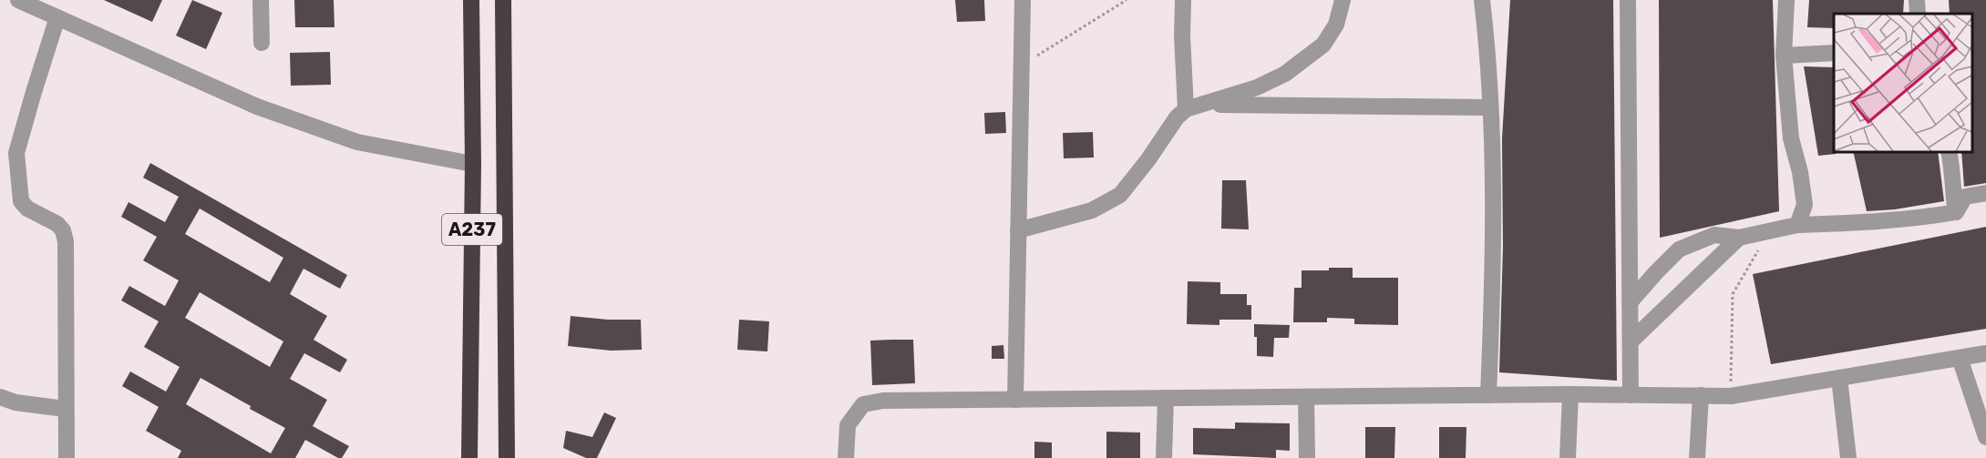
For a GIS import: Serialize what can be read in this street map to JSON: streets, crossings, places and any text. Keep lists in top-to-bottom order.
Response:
{
  "streets": {
    "highway": ["A237"]
  }
}
